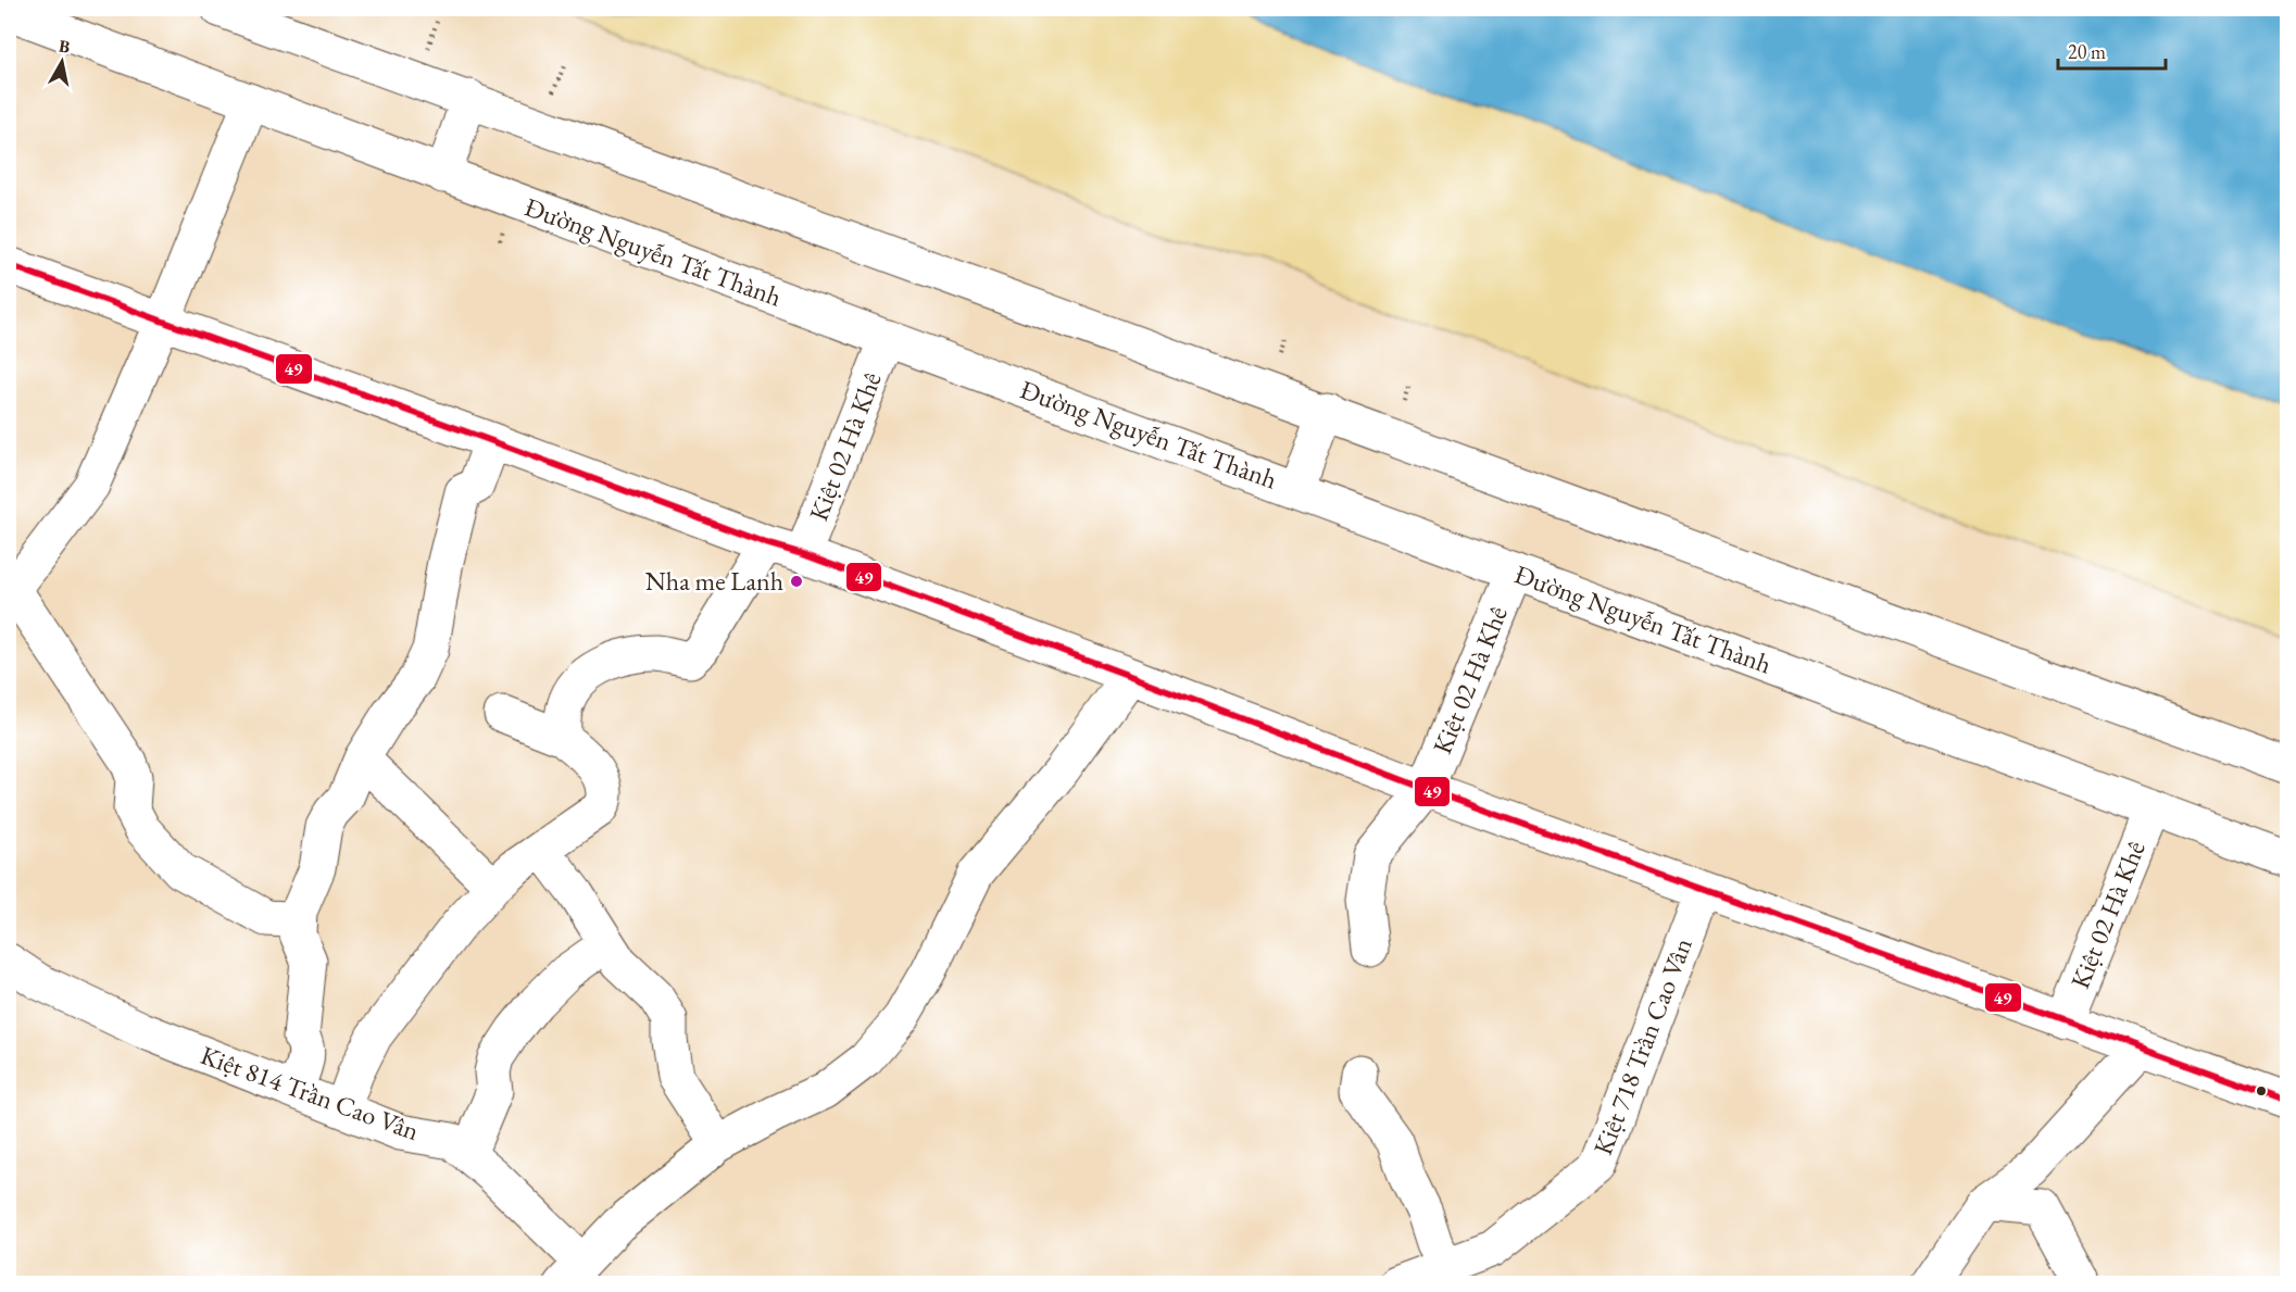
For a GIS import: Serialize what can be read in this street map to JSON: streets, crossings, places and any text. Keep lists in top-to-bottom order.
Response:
{
  "streets": {
    "street": [
      "Đường Nguyễn Tất Thành",
      "Kiệt 02 Hà Khê",
      "Kiệt 718 Trần Cao Vân",
      "Kiệt 814 Trần Cao Vân"
    ]
  },
  "crossings": [
    ["Đường Nguyễn Tất Thành", "Kiệt 02 Hà Khê"],
    ["Kiệt 02 Hà Khê", "Kiệt 718 Trần Cao Vân"],
    ["Kiệt 02 Hà Khê", "Kiệt 814 Trần Cao Vân"]
  ],
  "places": ["Nha me Lanh"],
  "lines": ["transit line 49"],
  "scale_bar": "20 m",
  "north": "top"
}
